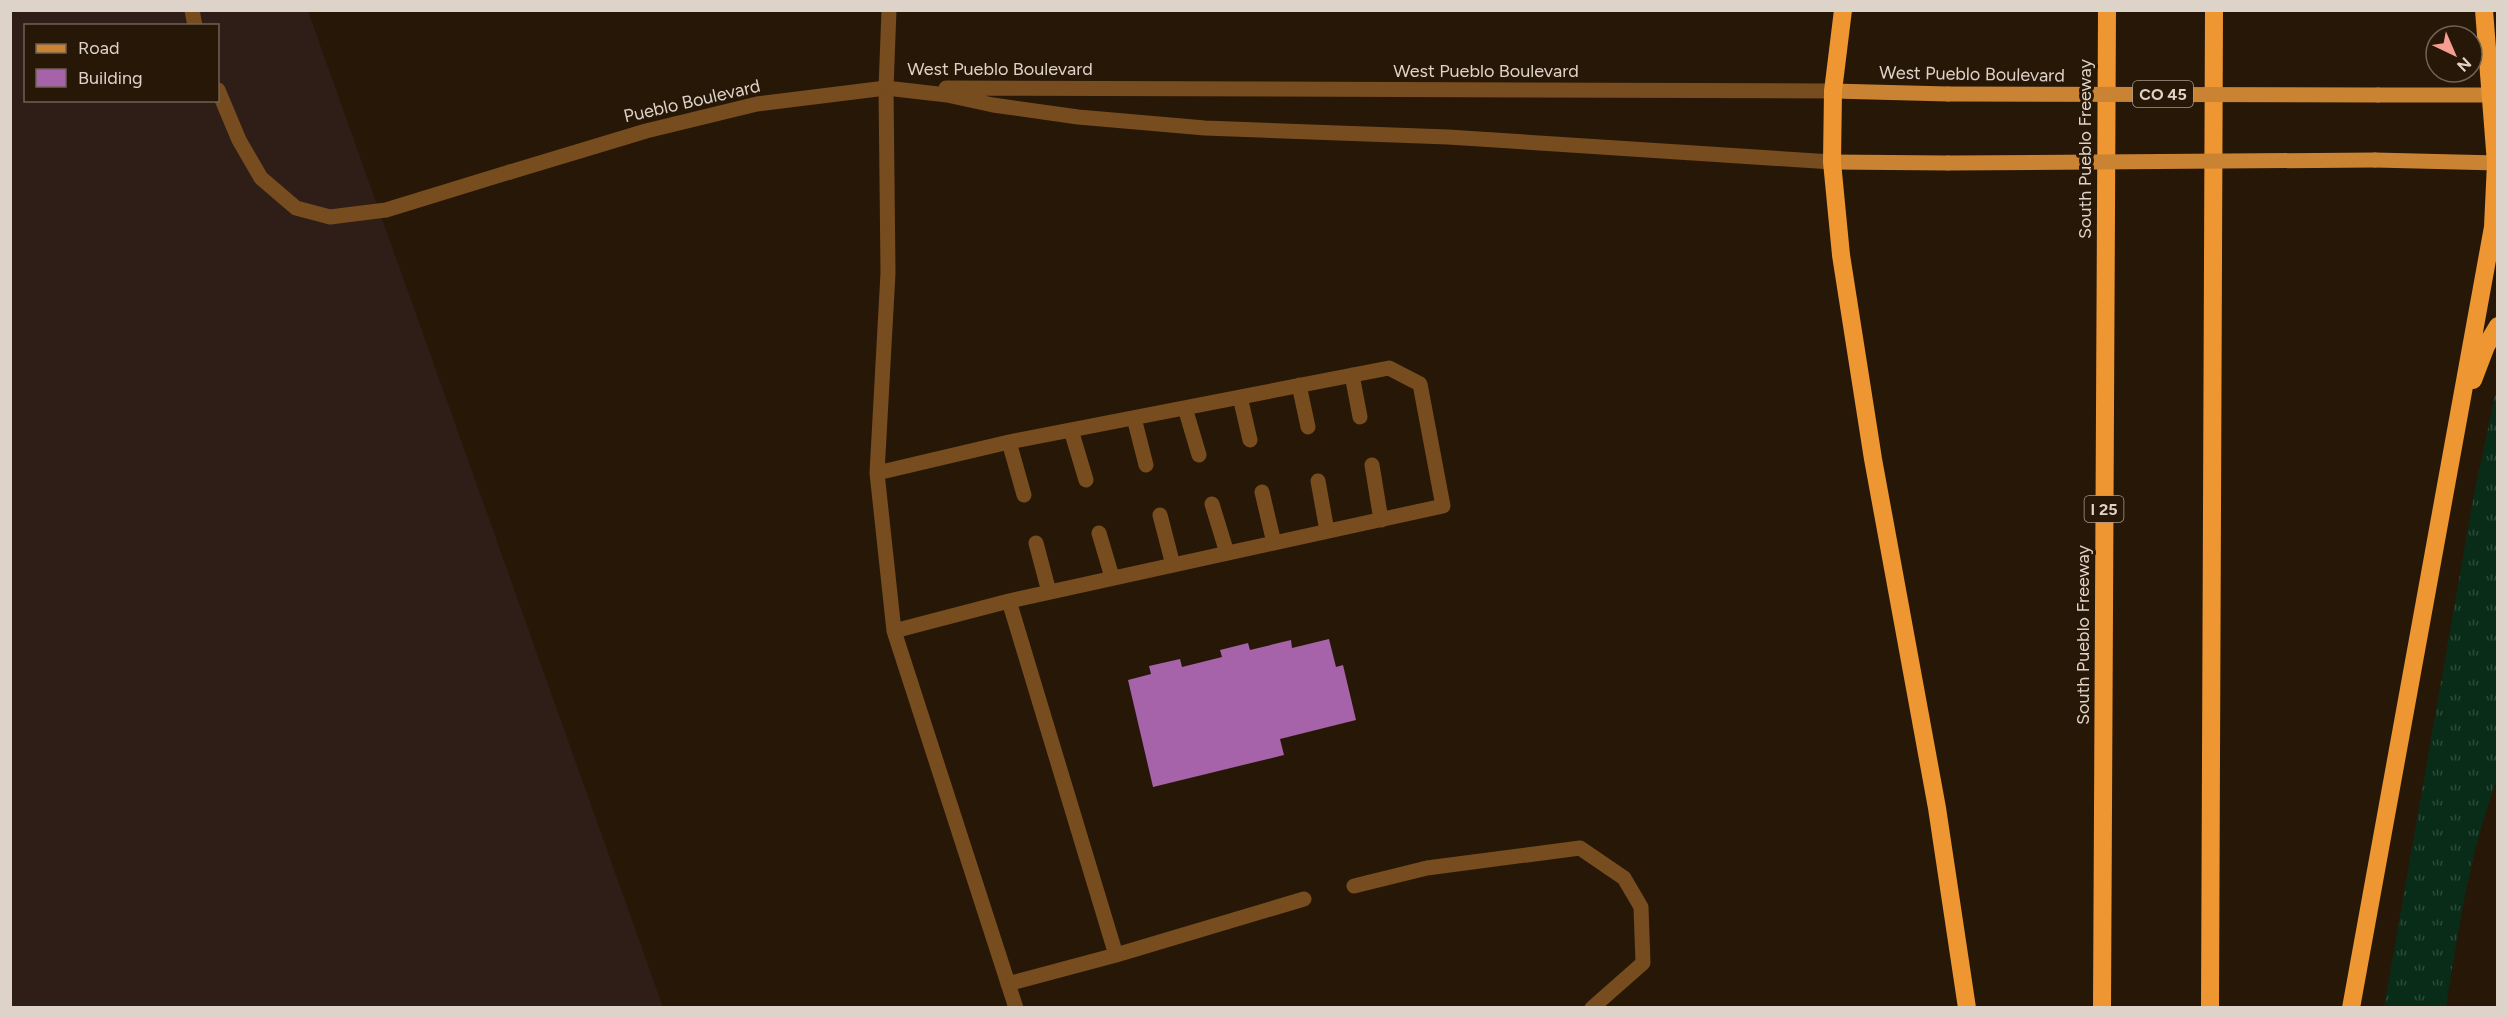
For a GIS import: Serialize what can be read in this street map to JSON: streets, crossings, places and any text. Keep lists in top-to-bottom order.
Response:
{
  "streets": {
    "highway": ["South Pueblo Freeway", "I 25"],
    "main road": ["West Pueblo Boulevard", "CO 45"],
    "street": ["Pueblo Boulevard"]
  },
  "crossings": [
    ["West Pueblo Boulevard", "Pueblo Boulevard"]
  ],
  "legend": ["Road", "Building"],
  "north": "bottom right"
}
